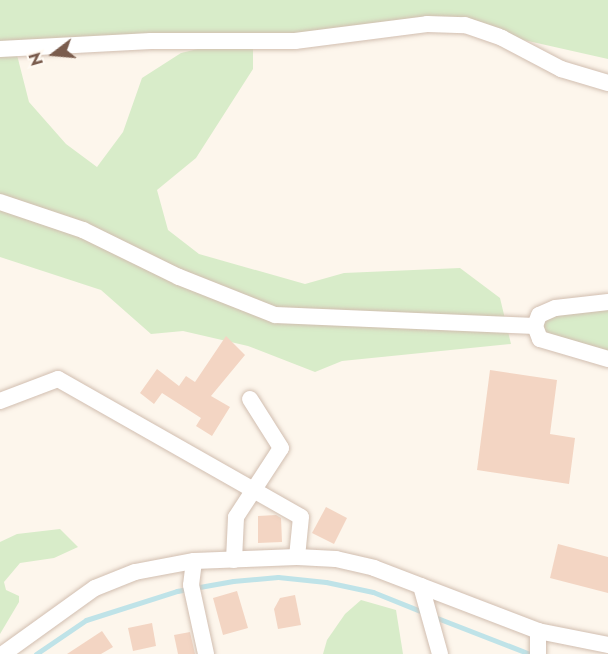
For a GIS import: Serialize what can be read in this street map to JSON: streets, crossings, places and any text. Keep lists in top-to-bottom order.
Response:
{
  "north": "left"
}
